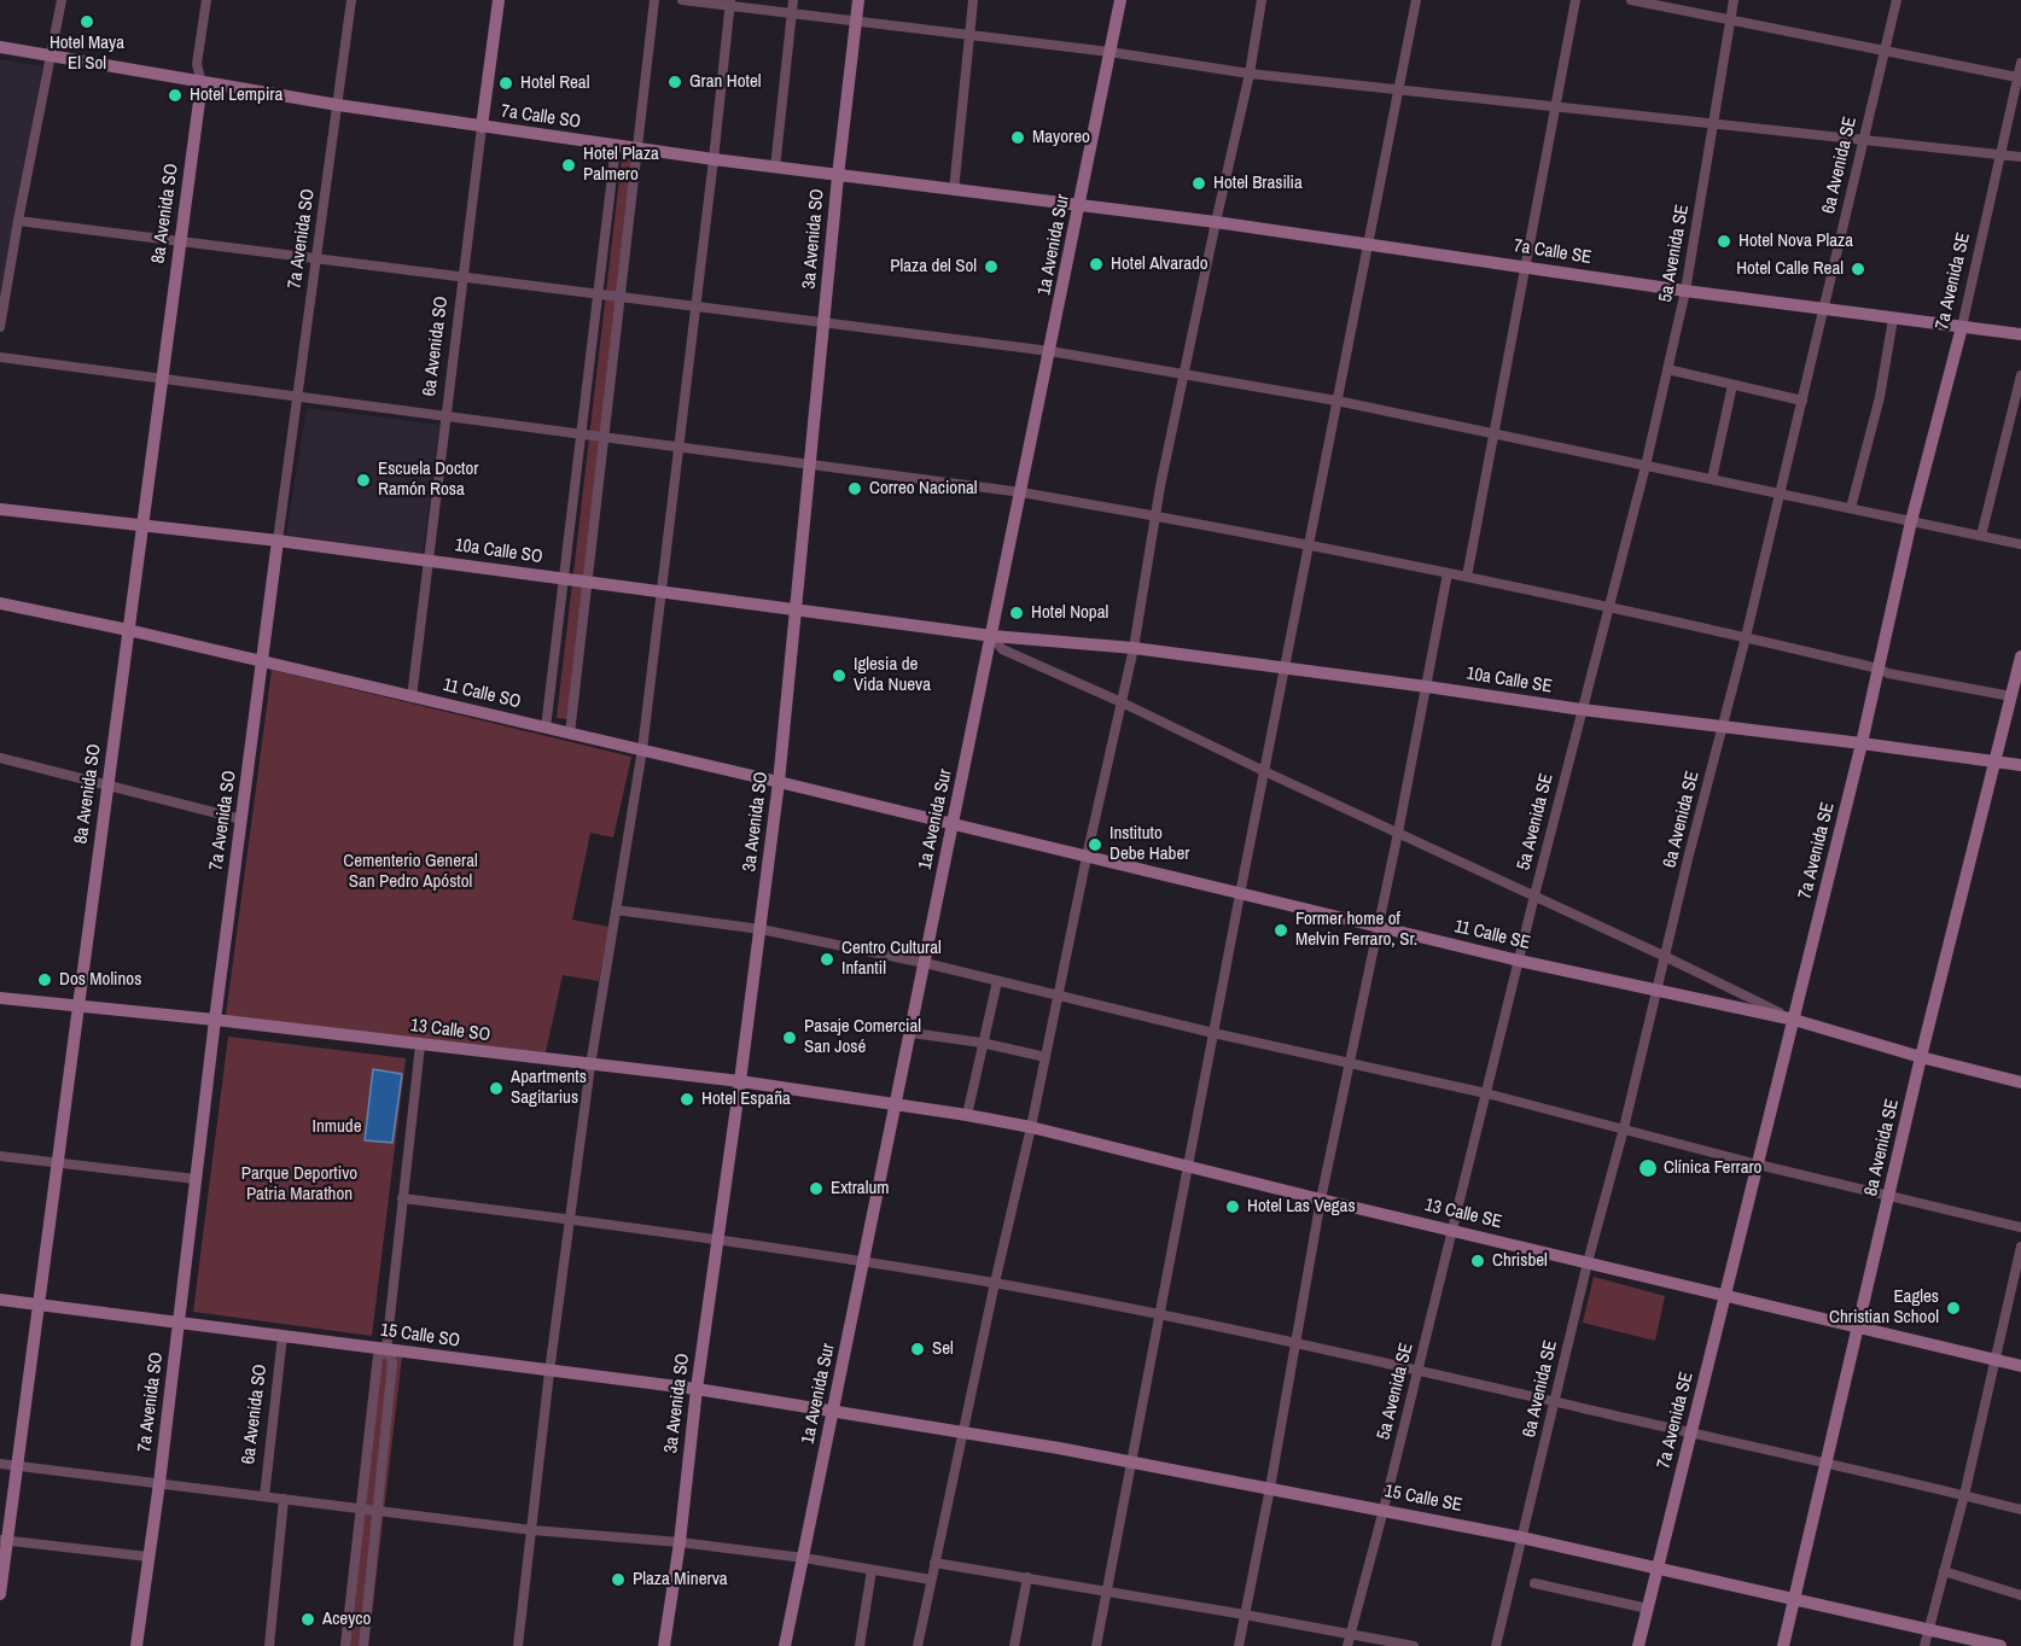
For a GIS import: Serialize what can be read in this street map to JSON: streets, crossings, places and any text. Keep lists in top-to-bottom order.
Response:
{
  "streets": {
    "street": [
      "7a Calle SO",
      "6a Avenida SE",
      "8a Avenida SO",
      "7a Avenida SO",
      "3a Avenida SO",
      "1a Avenida Sur",
      "7a Calle SE",
      "5a Avenida SE",
      "7a Avenida SE",
      "6a Avenida SO",
      "10a Calle SO",
      "10a Calle SE",
      "11 Calle SO",
      "11 Calle SE",
      "13 Calle SO",
      "8a Avenida SE",
      "13 Calle SE",
      "15 Calle SO",
      "15 Calle SE"
    ]
  },
  "crossings": [
    ["7a Calle SO", "8a Avenida SO"],
    ["7a Calle SO", "7a Avenida SO"],
    ["7a Calle SO", "3a Avenida SO"],
    ["7a Calle SO", "1a Avenida Sur"],
    ["7a Calle SO", "7a Calle SE"],
    ["7a Calle SO", "6a Avenida SO"],
    ["6a Avenida SE", "7a Calle SE"],
    ["6a Avenida SE", "10a Calle SE"],
    ["6a Avenida SE", "11 Calle SE"],
    ["6a Avenida SE", "13 Calle SE"],
    ["6a Avenida SE", "15 Calle SE"],
    ["8a Avenida SO", "10a Calle SO"],
    ["8a Avenida SO", "11 Calle SO"],
    ["8a Avenida SO", "13 Calle SO"],
    ["8a Avenida SO", "15 Calle SO"],
    ["7a Avenida SO", "10a Calle SO"],
    ["7a Avenida SO", "11 Calle SO"],
    ["7a Avenida SO", "13 Calle SO"],
    ["7a Avenida SO", "15 Calle SO"],
    ["3a Avenida SO", "10a Calle SO"],
    ["3a Avenida SO", "11 Calle SO"],
    ["3a Avenida SO", "13 Calle SO"],
    ["3a Avenida SO", "15 Calle SO"],
    ["1a Avenida Sur", "7a Calle SE"],
    ["1a Avenida Sur", "10a Calle SO"],
    ["1a Avenida Sur", "10a Calle SE"],
    ["1a Avenida Sur", "11 Calle SO"],
    ["1a Avenida Sur", "11 Calle SE"],
    ["1a Avenida Sur", "13 Calle SO"],
    ["1a Avenida Sur", "13 Calle SE"],
    ["1a Avenida Sur", "15 Calle SO"],
    ["1a Avenida Sur", "15 Calle SE"],
    ["7a Calle SE", "5a Avenida SE"],
    ["7a Calle SE", "7a Avenida SE"],
    ["5a Avenida SE", "10a Calle SE"],
    ["5a Avenida SE", "11 Calle SE"],
    ["5a Avenida SE", "13 Calle SE"],
    ["5a Avenida SE", "15 Calle SE"],
    ["7a Avenida SE", "10a Calle SE"],
    ["7a Avenida SE", "11 Calle SE"],
    ["7a Avenida SE", "13 Calle SE"],
    ["7a Avenida SE", "15 Calle SE"],
    ["6a Avenida SO", "10a Calle SO"],
    ["6a Avenida SO", "11 Calle SO"],
    ["6a Avenida SO", "15 Calle SO"],
    ["10a Calle SO", "10a Calle SE"],
    ["10a Calle SE", "8a Avenida SE"],
    ["11 Calle SO", "11 Calle SE"],
    ["11 Calle SE", "8a Avenida SE"],
    ["13 Calle SO", "13 Calle SE"],
    ["8a Avenida SE", "13 Calle SE"],
    ["8a Avenida SE", "15 Calle SE"],
    ["15 Calle SO", "15 Calle SE"]
  ],
  "parks": ["Cementerio General San Pedro Apóstol", "Inmude", "Parque Deportivo Patria Marathon"],
  "places": [
    "Hotel Maya El Sol",
    "Gran Hotel",
    "Hotel Real",
    "Hotel Lempira",
    "Mayoreo",
    "Hotel Plaza Palmero",
    "Hotel Brasilia",
    "Hotel Nova Plaza",
    "Hotel Alvarado",
    "Plaza del Sol",
    "Hotel Calle Real",
    "Escuela Doctor Ramón Rosa",
    "Correo Nacional",
    "Hotel Nopal",
    "Iglesia de Vida Nueva",
    "Instituto Debe Haber",
    "Former home of Melvin Ferraro, Sr.",
    "Centro Cultural Infantil",
    "Dos Molinos",
    "Pasaje Comercial San José",
    "Apartments Sagitarius",
    "Hotel España",
    "Clínica Ferraro",
    "Extralum",
    "Hotel Las Vegas",
    "Chrisbel",
    "Eagles Christian School",
    "Sel",
    "Plaza Minerva",
    "Aceyco"
  ]
}
